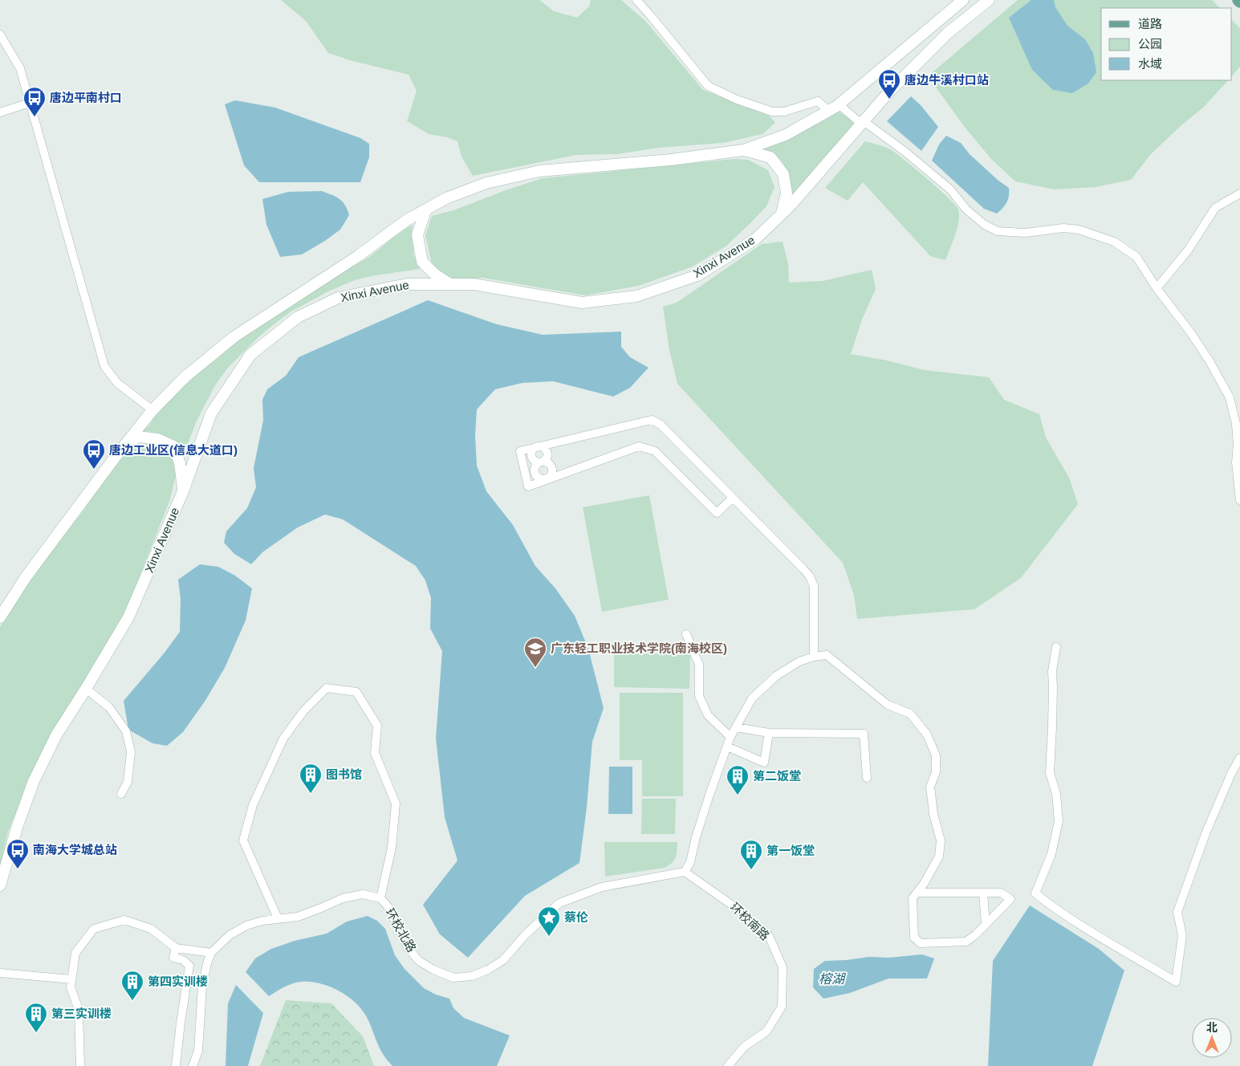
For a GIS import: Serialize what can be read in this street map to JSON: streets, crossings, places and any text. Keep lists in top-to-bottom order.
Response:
{
  "streets": {
    "main road": ["Xinxi Avenue"],
    "street": ["环校南路", "环校北路"]
  },
  "crossings": [
    ["环校南路", "环校北路"]
  ],
  "water": ["榕湖"],
  "places": {
    "bus stop": [
      "唐边牛溪村口站",
      "唐边平南村口",
      "唐边工业区(信息大道口)",
      "南海大学城总站"
    ],
    "school or university": ["广东轻工职业技术学院(南海校区)"],
    "building": [
      "图书馆",
      "第二饭堂",
      "第一饭堂",
      "第四实训楼",
      "第三实训楼"
    ],
    "place": ["蔡伦"]
  },
  "legend": ["道路", "公园", "水域"],
  "north": "top"
}
